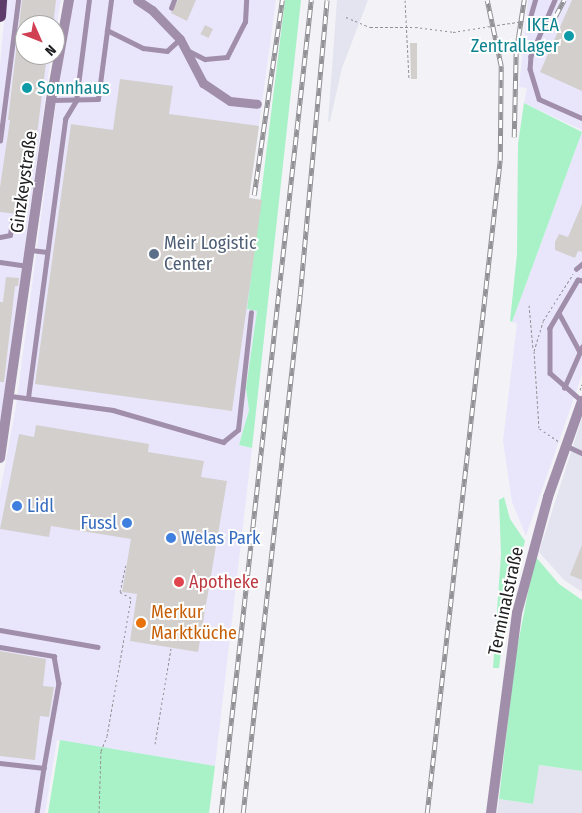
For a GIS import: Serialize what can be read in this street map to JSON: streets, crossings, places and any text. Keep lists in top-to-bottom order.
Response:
{
  "streets": {
    "street": ["Ginzkeystraße", "Terminalstraße"]
  },
  "places": [
    "IKEA Zentrallager",
    "Sonnhaus",
    "Meir Logistic Center",
    "Lidl",
    "Fussl",
    "Welas Park",
    "Apotheke",
    "Merkur Marktküche"
  ],
  "north": "bottom right"
}
